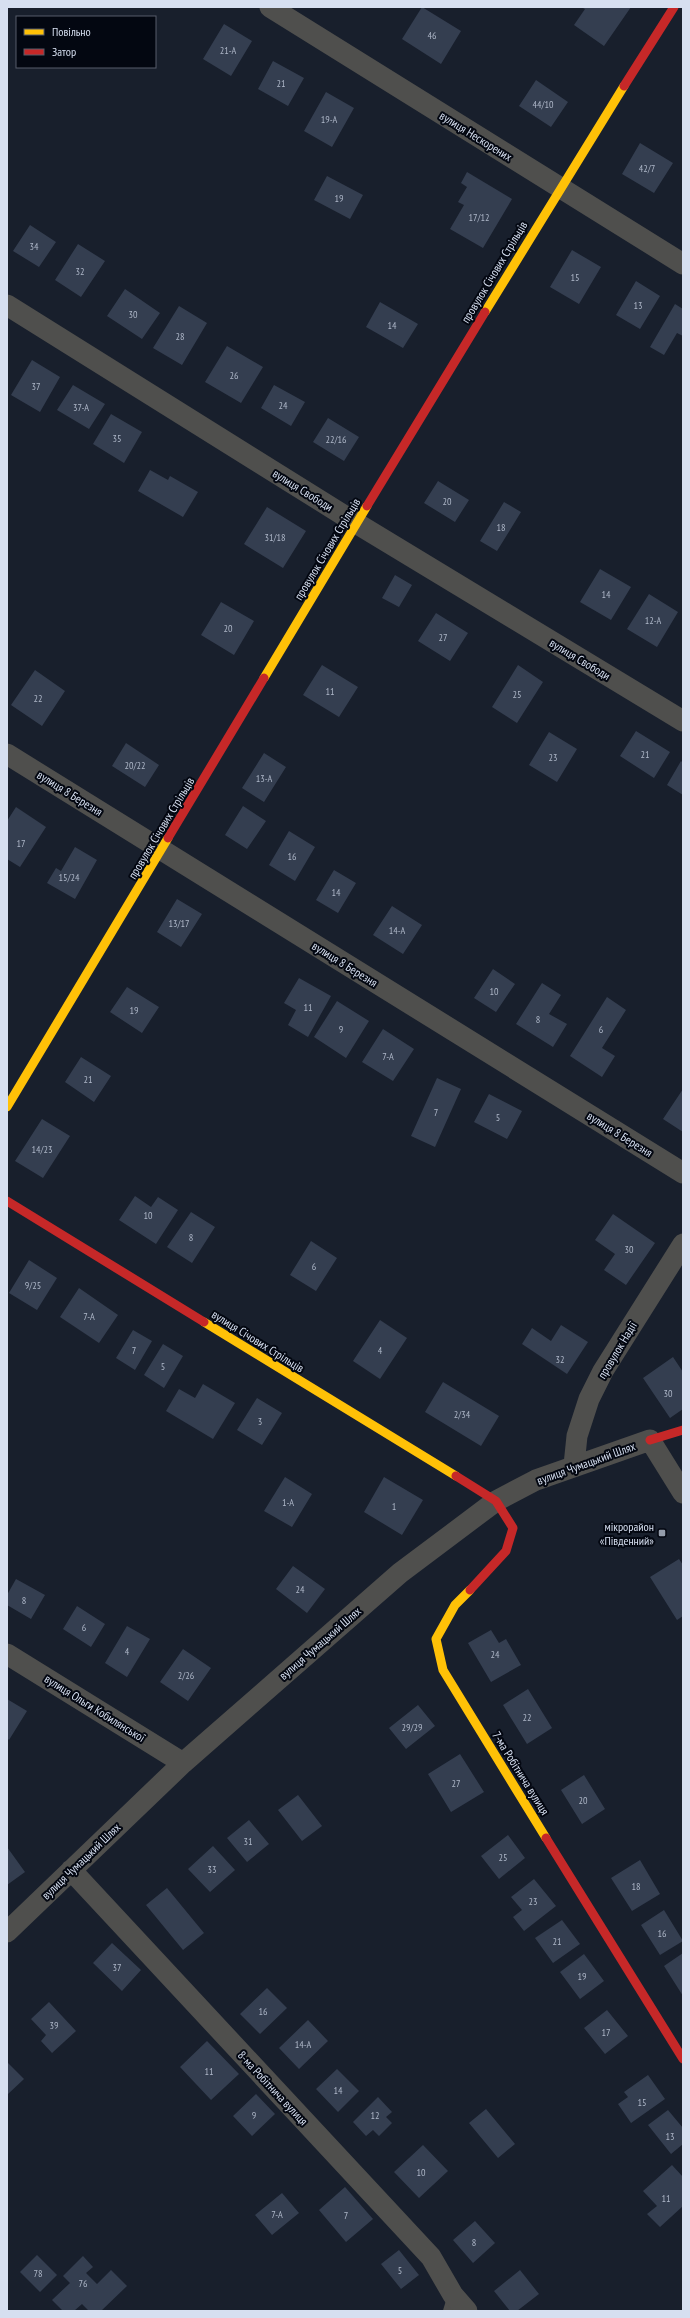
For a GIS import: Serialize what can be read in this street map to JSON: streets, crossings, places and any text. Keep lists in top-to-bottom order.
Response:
{
  "streets": {
    "street": [
      "вулиця Нескорених",
      "провулок Січових Стрільців",
      "вулиця Свободи",
      "вулиця 8 Березня",
      "вулиця Січових Стрільців",
      "провулок Надії",
      "вулиця Чумацький Шлях",
      "вулиця Ольги Кобилянської",
      "7-ма Робітнича вулиця",
      "8-ма Робітнича вулиця"
    ]
  },
  "crossings": [
    ["вулиця Нескорених", "провулок Січових Стрільців"],
    ["провулок Січових Стрільців", "вулиця Свободи"],
    ["провулок Січових Стрільців", "вулиця 8 Березня"],
    ["вулиця Січових Стрільців", "вулиця Чумацький Шлях"],
    ["вулиця Січових Стрільців", "7-ма Робітнича вулиця"],
    ["провулок Надії", "вулиця Чумацький Шлях"],
    ["вулиця Чумацький Шлях", "вулиця Ольги Кобилянської"],
    ["вулиця Чумацький Шлях", "7-ма Робітнича вулиця"],
    ["вулиця Чумацький Шлях", "8-ма Робітнича вулиця"]
  ],
  "places": {
    "transit": ["мікрорайон «Південний»"]
  },
  "house_numbers": [
    "46",
    "21-А",
    "21",
    "44/10",
    "19-А",
    "42/7",
    "19",
    "17/12",
    "34",
    "32",
    "15",
    "13",
    "30",
    "14",
    "28",
    "26",
    "37",
    "24",
    "37-А",
    "35",
    "22/16",
    "20",
    "18",
    "31/18",
    "14",
    "12-А",
    "20",
    "27",
    "11",
    "25",
    "22",
    "21",
    "23",
    "20/22",
    "13-А",
    "17",
    "16",
    "15/24",
    "14",
    "13/17",
    "14-А",
    "10",
    "11",
    "19",
    "8",
    "9",
    "6",
    "7-А",
    "21",
    "7",
    "5",
    "14/23",
    "10",
    "8",
    "30",
    "6",
    "9/25",
    "7-А",
    "7",
    "4",
    "32",
    "5",
    "30",
    "2/34",
    "3",
    "1-А",
    "1",
    "24",
    "8",
    "6",
    "4",
    "24",
    "2/26",
    "22",
    "29/29",
    "27",
    "20",
    "31",
    "25",
    "33",
    "18",
    "23",
    "16",
    "21",
    "37",
    "19",
    "16",
    "39",
    "17",
    "14-А",
    "11",
    "14",
    "15",
    "9",
    "12",
    "13",
    "10",
    "11",
    "7-А",
    "7",
    "8",
    "5",
    "78",
    "76"
  ],
  "legend": ["Повільно", "Затор"]
}
